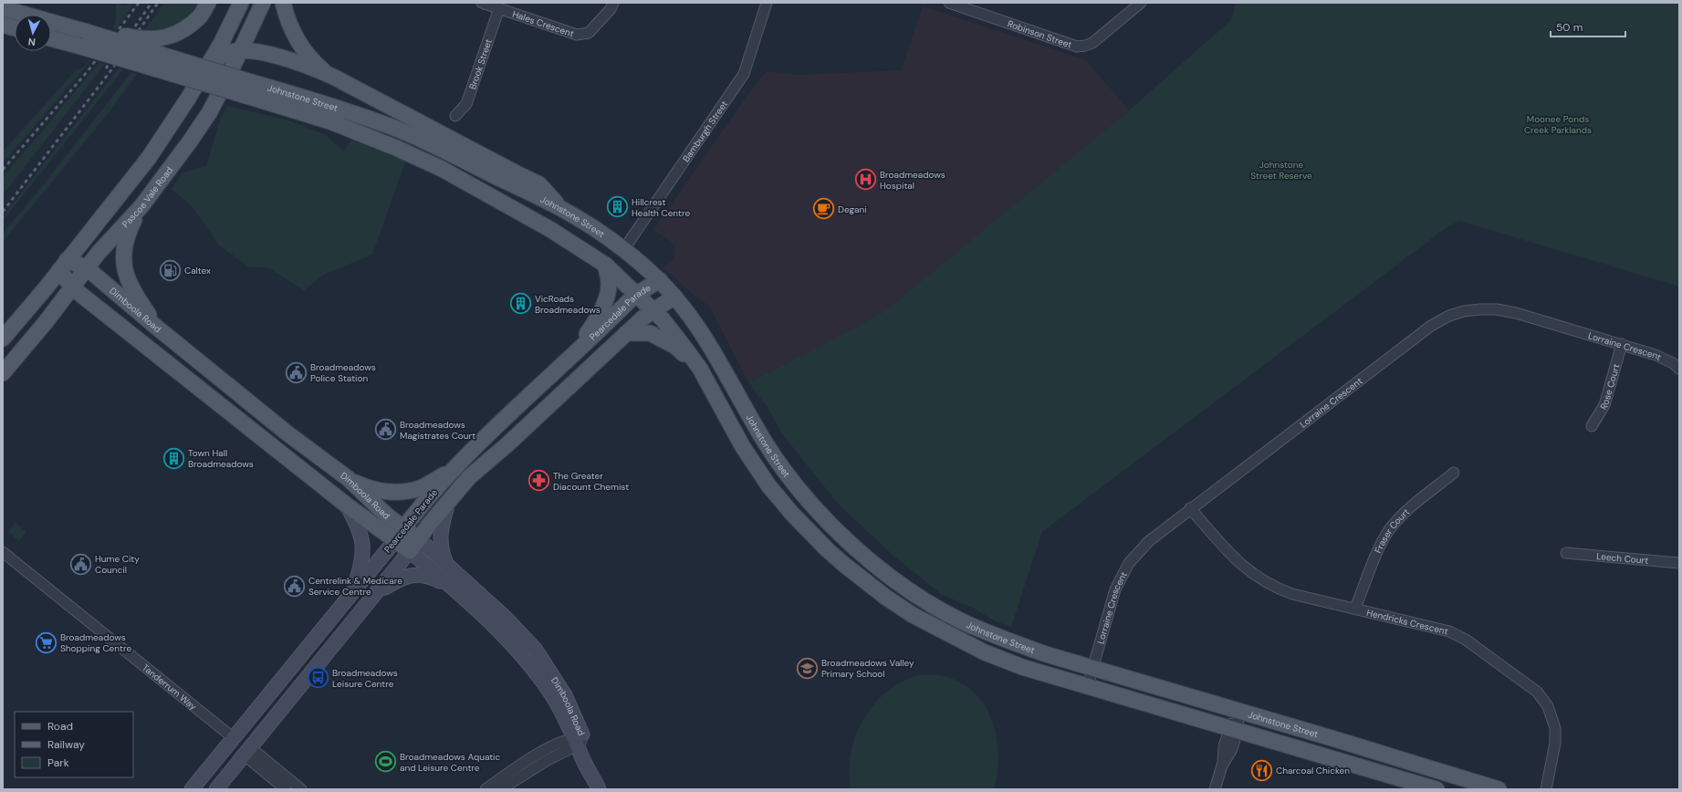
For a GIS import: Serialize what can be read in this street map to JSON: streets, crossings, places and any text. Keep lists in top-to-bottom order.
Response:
{
  "streets": {
    "main road": [
      "Johnstone Street",
      "Pascoe Vale Road",
      "Dimboola Road",
      "Pearcedale Parade"
    ],
    "street": [
      "Hales Crescent",
      "Robinson Street",
      "Brook Street",
      "Bamburgh Street",
      "Lorraine Crescent",
      "Rose Court",
      "Fraser Court",
      "Leech Court",
      "Hendricks Crescent",
      "Tanderrum Way"
    ]
  },
  "crossings": [
    ["Hales Crescent", "Brook Street"],
    ["Johnstone Street", "Bamburgh Street"],
    ["Johnstone Street", "Pearcedale Parade"],
    ["Johnstone Street", "Lorraine Crescent"],
    ["Pascoe Vale Road", "Dimboola Road"],
    ["Dimboola Road", "Pearcedale Parade"],
    ["Pearcedale Parade", "Tanderrum Way"],
    ["Lorraine Crescent", "Rose Court"],
    ["Lorraine Crescent", "Hendricks Crescent"],
    ["Fraser Court", "Hendricks Crescent"]
  ],
  "parks": ["Moonee Ponds Creek Parklands", "Johnstone Street Reserve"],
  "places": {
    "hospital": ["Broadmeadows Hospital"],
    "building": ["Hillcrest Health Centre", "VicRoads Broadmeadows", "Town Hall Broadmeadows"],
    "cafe": ["Degani"],
    "fuel station": ["Caltex"],
    "public building": [
      "Broadmeadows Police Station",
      "Broadmeadows Magistrates Court",
      "Hume City Council",
      "Centrelink & Medicare Service Centre"
    ],
    "pharmacy": ["The Greater Diacount Chemist"],
    "supermarket": ["Broadmeadows Shopping Centre"],
    "school or university": ["Broadmeadows Valley Primary School"],
    "bus stop": ["Broadmeadows Leisure Centre"],
    "sports": ["Broadmeadows Aquatic and Leisure Centre"],
    "restaurant": ["Charcoal Chicken"]
  },
  "legend": ["Road", "Railway", "Park"],
  "scale_bar": "50 m",
  "north": "bottom"
}
